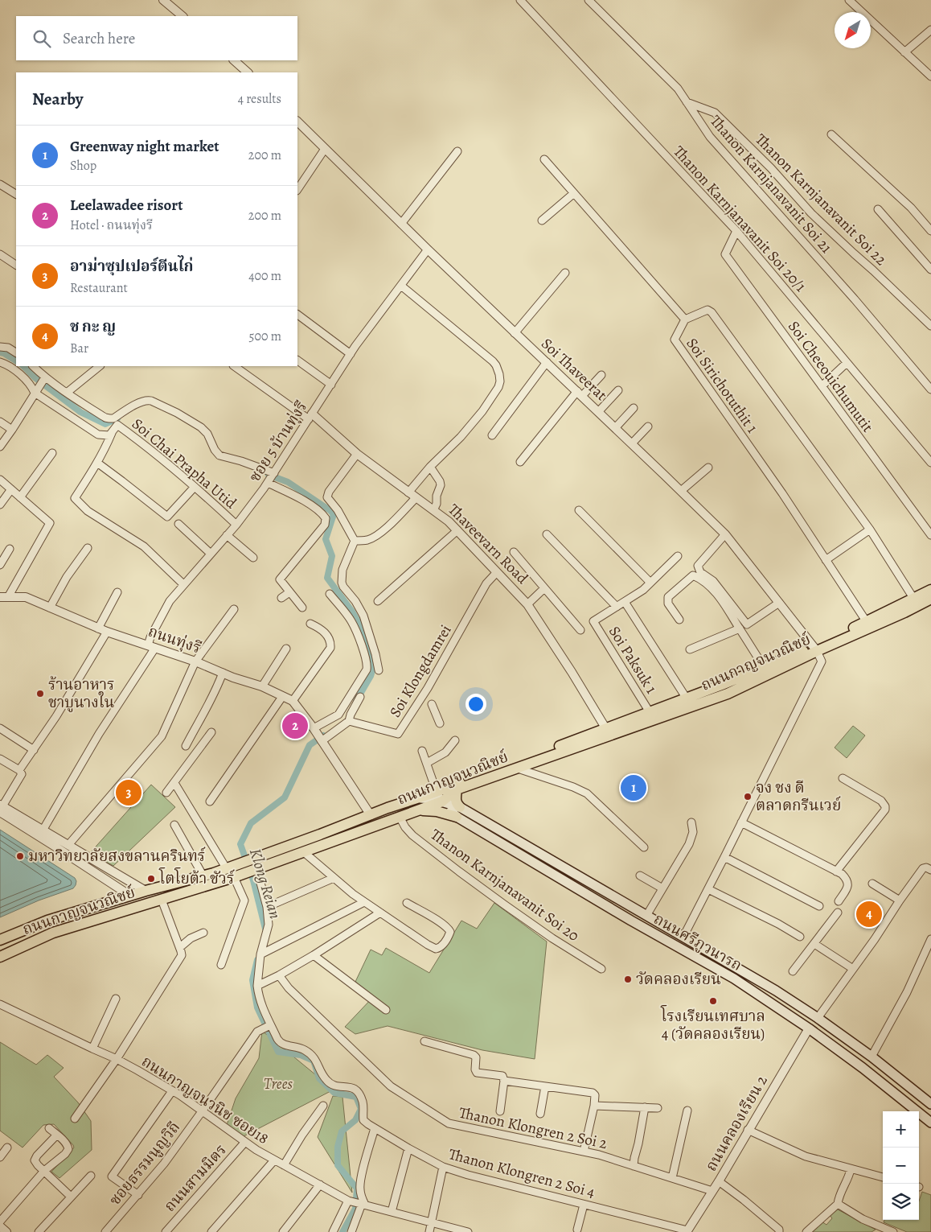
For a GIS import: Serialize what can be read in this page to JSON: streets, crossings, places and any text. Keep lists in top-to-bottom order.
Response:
{
  "streets": {
    "main road": ["ถนนกาญจนวณิชย์", "ถนนศรีภูวนารถ"],
    "street": [
      "Thanon Karnjanavanit Soi 21",
      "Thanon Karnjanavanit Soi 22",
      "Thanon Karnjanavanit Soi 20/1",
      "Soi Thaveerat",
      "Soi Cheeouichumutit",
      "Soi Sirichotuthit 1",
      "ซอย 5 บ้านทุ่งรี",
      "Soi Chai Prapha Utid",
      "Thaveevarn Road",
      "ถนนทุ่งรี",
      "Soi Paksuk 1",
      "Soi Klongdamrei",
      "Thanon Karnjanavanit Soi 20",
      "ถนนกาญจนวนิช ซอย18",
      "ถนนคลองเรียน 2",
      "Thanon Klongren 2 Soi 2",
      "ซอยธรรมนูญวิถี",
      "Thanon Klongren 2 Soi 4",
      "ถนนสามมิตร"
    ]
  },
  "crossings": [
    ["Thanon Karnjanavanit Soi 21", "Thanon Karnjanavanit Soi 22"],
    ["Thanon Karnjanavanit Soi 20/1", "Soi Cheeouichumutit"],
    ["Soi Thaveerat", "ซอย 5 บ้านทุ่งรี"],
    ["Soi Thaveerat", "ถนนกาญจนวณิชย์"],
    ["Soi Sirichotuthit 1", "ถนนกาญจนวณิชย์"],
    ["ซอย 5 บ้านทุ่งรี", "Soi Chai Prapha Utid"],
    ["ซอย 5 บ้านทุ่งรี", "Thaveevarn Road"],
    ["ซอย 5 บ้านทุ่งรี", "ถนนทุ่งรี"],
    ["Thaveevarn Road", "ถนนกาญจนวณิชย์"],
    ["Thaveevarn Road", "Soi Klongdamrei"],
    ["Soi Paksuk 1", "ถนนกาญจนวณิชย์"],
    ["ถนนกาญจนวณิชย์", "Thanon Karnjanavanit Soi 20"],
    ["ถนนกาญจนวณิชย์", "ถนนศรีภูวนารถ"],
    ["ถนนศรีภูวนารถ", "ถนนคลองเรียน 2"],
    ["ถนนกาญจนวนิช ซอย18", "ซอยธรรมนูญวิถี"],
    ["ถนนกาญจนวนิช ซอย18", "ถนนสามมิตร"],
    ["ถนนคลองเรียน 2", "Thanon Klongren 2 Soi 2"],
    ["ถนนคลองเรียน 2", "Thanon Klongren 2 Soi 4"],
    ["ซอยธรรมนูญวิถี", "Thanon Klongren 2 Soi 4"]
  ],
  "water": ["Klong Reian"],
  "parks": ["Trees"],
  "places": [
    "ร้านอาหาร ชาบูนางใน",
    "จง ชง ดี ตลาดกรีนเวย์",
    "มหาวิทยาลัยสงขลานครินทร์",
    "โตโยต้า ชัวร์",
    "วัดคลองเรียน",
    "โรงเรียนเทศบาล 4 (วัดคลองเรียน)"
  ],
  "north": "bottom left",
  "page": {
    "search": "Search here",
    "heading": ["Nearby", "4 results"],
    "list": [
      {
        "mark": "1",
        "name": "Greenway night market",
        "note": "Shop",
        "value": "200 m"
      },
      {
        "mark": "2",
        "name": "Leelawadee risort",
        "note": "Hotel · ถนนทุ่งรี",
        "value": "200 m"
      },
      {
        "mark": "3",
        "name": "อาม่าซุปเปอร์ตีนไก่",
        "note": "Restaurant",
        "value": "400 m"
      },
      {
        "mark": "4",
        "name": "ช กะ ญ",
        "note": "Bar",
        "value": "500 m"
      }
    ],
    "pins": [
      "2",
      "1",
      "3",
      "4"
    ],
    "map_buttons": ["+", "−"]
  }
}
